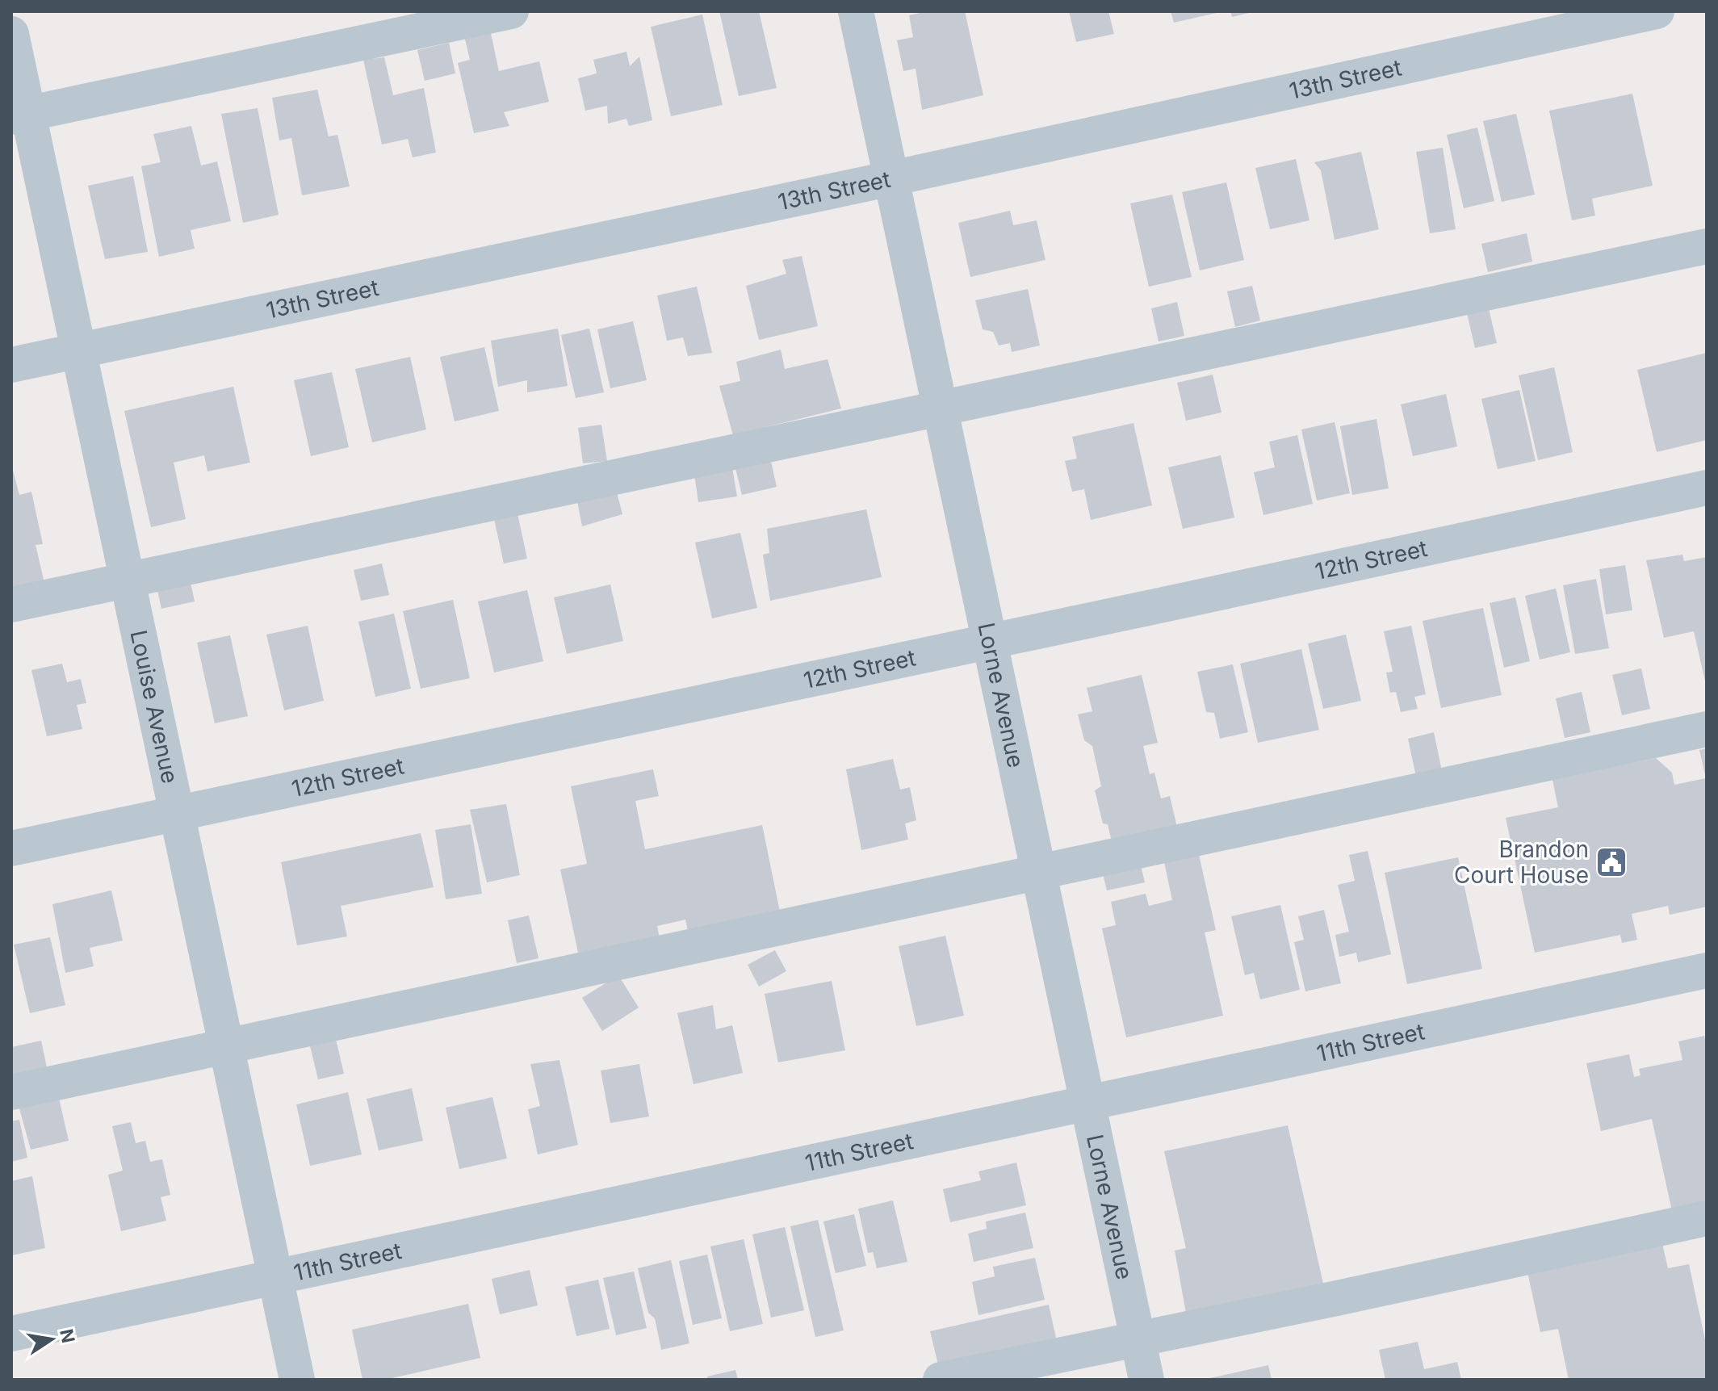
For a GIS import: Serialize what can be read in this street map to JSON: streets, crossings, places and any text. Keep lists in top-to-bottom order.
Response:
{
  "streets": {
    "street": [
      "13th Street",
      "12th Street",
      "Lorne Avenue",
      "Louise Avenue",
      "11th Street"
    ]
  },
  "crossings": [
    ["13th Street", "Lorne Avenue"],
    ["13th Street", "Louise Avenue"],
    ["12th Street", "Lorne Avenue"],
    ["12th Street", "Louise Avenue"],
    ["Lorne Avenue", "11th Street"],
    ["Louise Avenue", "11th Street"]
  ],
  "places": {
    "public building": ["Brandon Court House"]
  },
  "north": "right"
}
